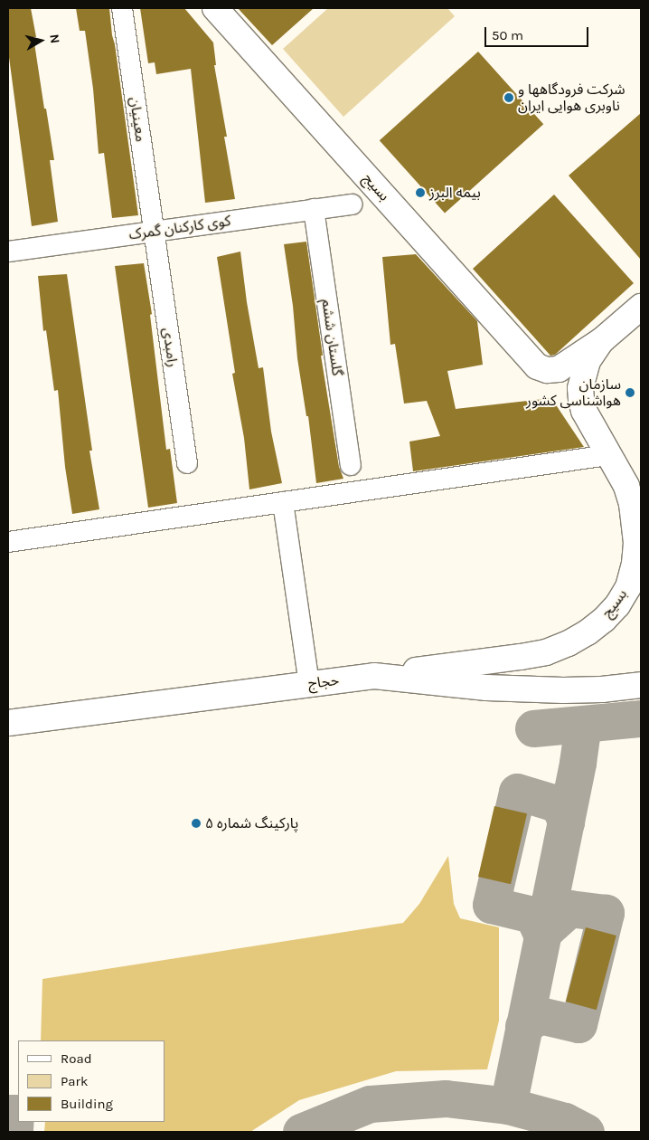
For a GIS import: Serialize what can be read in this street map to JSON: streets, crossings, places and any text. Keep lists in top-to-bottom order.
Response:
{
  "streets": {
    "main road": ["بسیج", "حجاج"],
    "street": [
      "معینیان",
      "کوی کارکنان گمرک",
      "گلستان ششم",
      "رامبدی"
    ]
  },
  "crossings": [
    ["معینیان", "کوی کارکنان گمرک"],
    ["معینیان", "رامبدی"],
    ["بسیج", "حجاج"],
    ["کوی کارکنان گمرک", "گلستان ششم"],
    ["کوی کارکنان گمرک", "رامبدی"]
  ],
  "places": [
    "شرکت فرودگاهها و ناوبری هوایی ایران",
    "بیمه البرز",
    "سازمان هواشناسی کشور",
    "پارکینگ شماره ۵"
  ],
  "legend": ["Road", "Park", "Building"],
  "scale_bar": "50 m",
  "north": "right"
}
